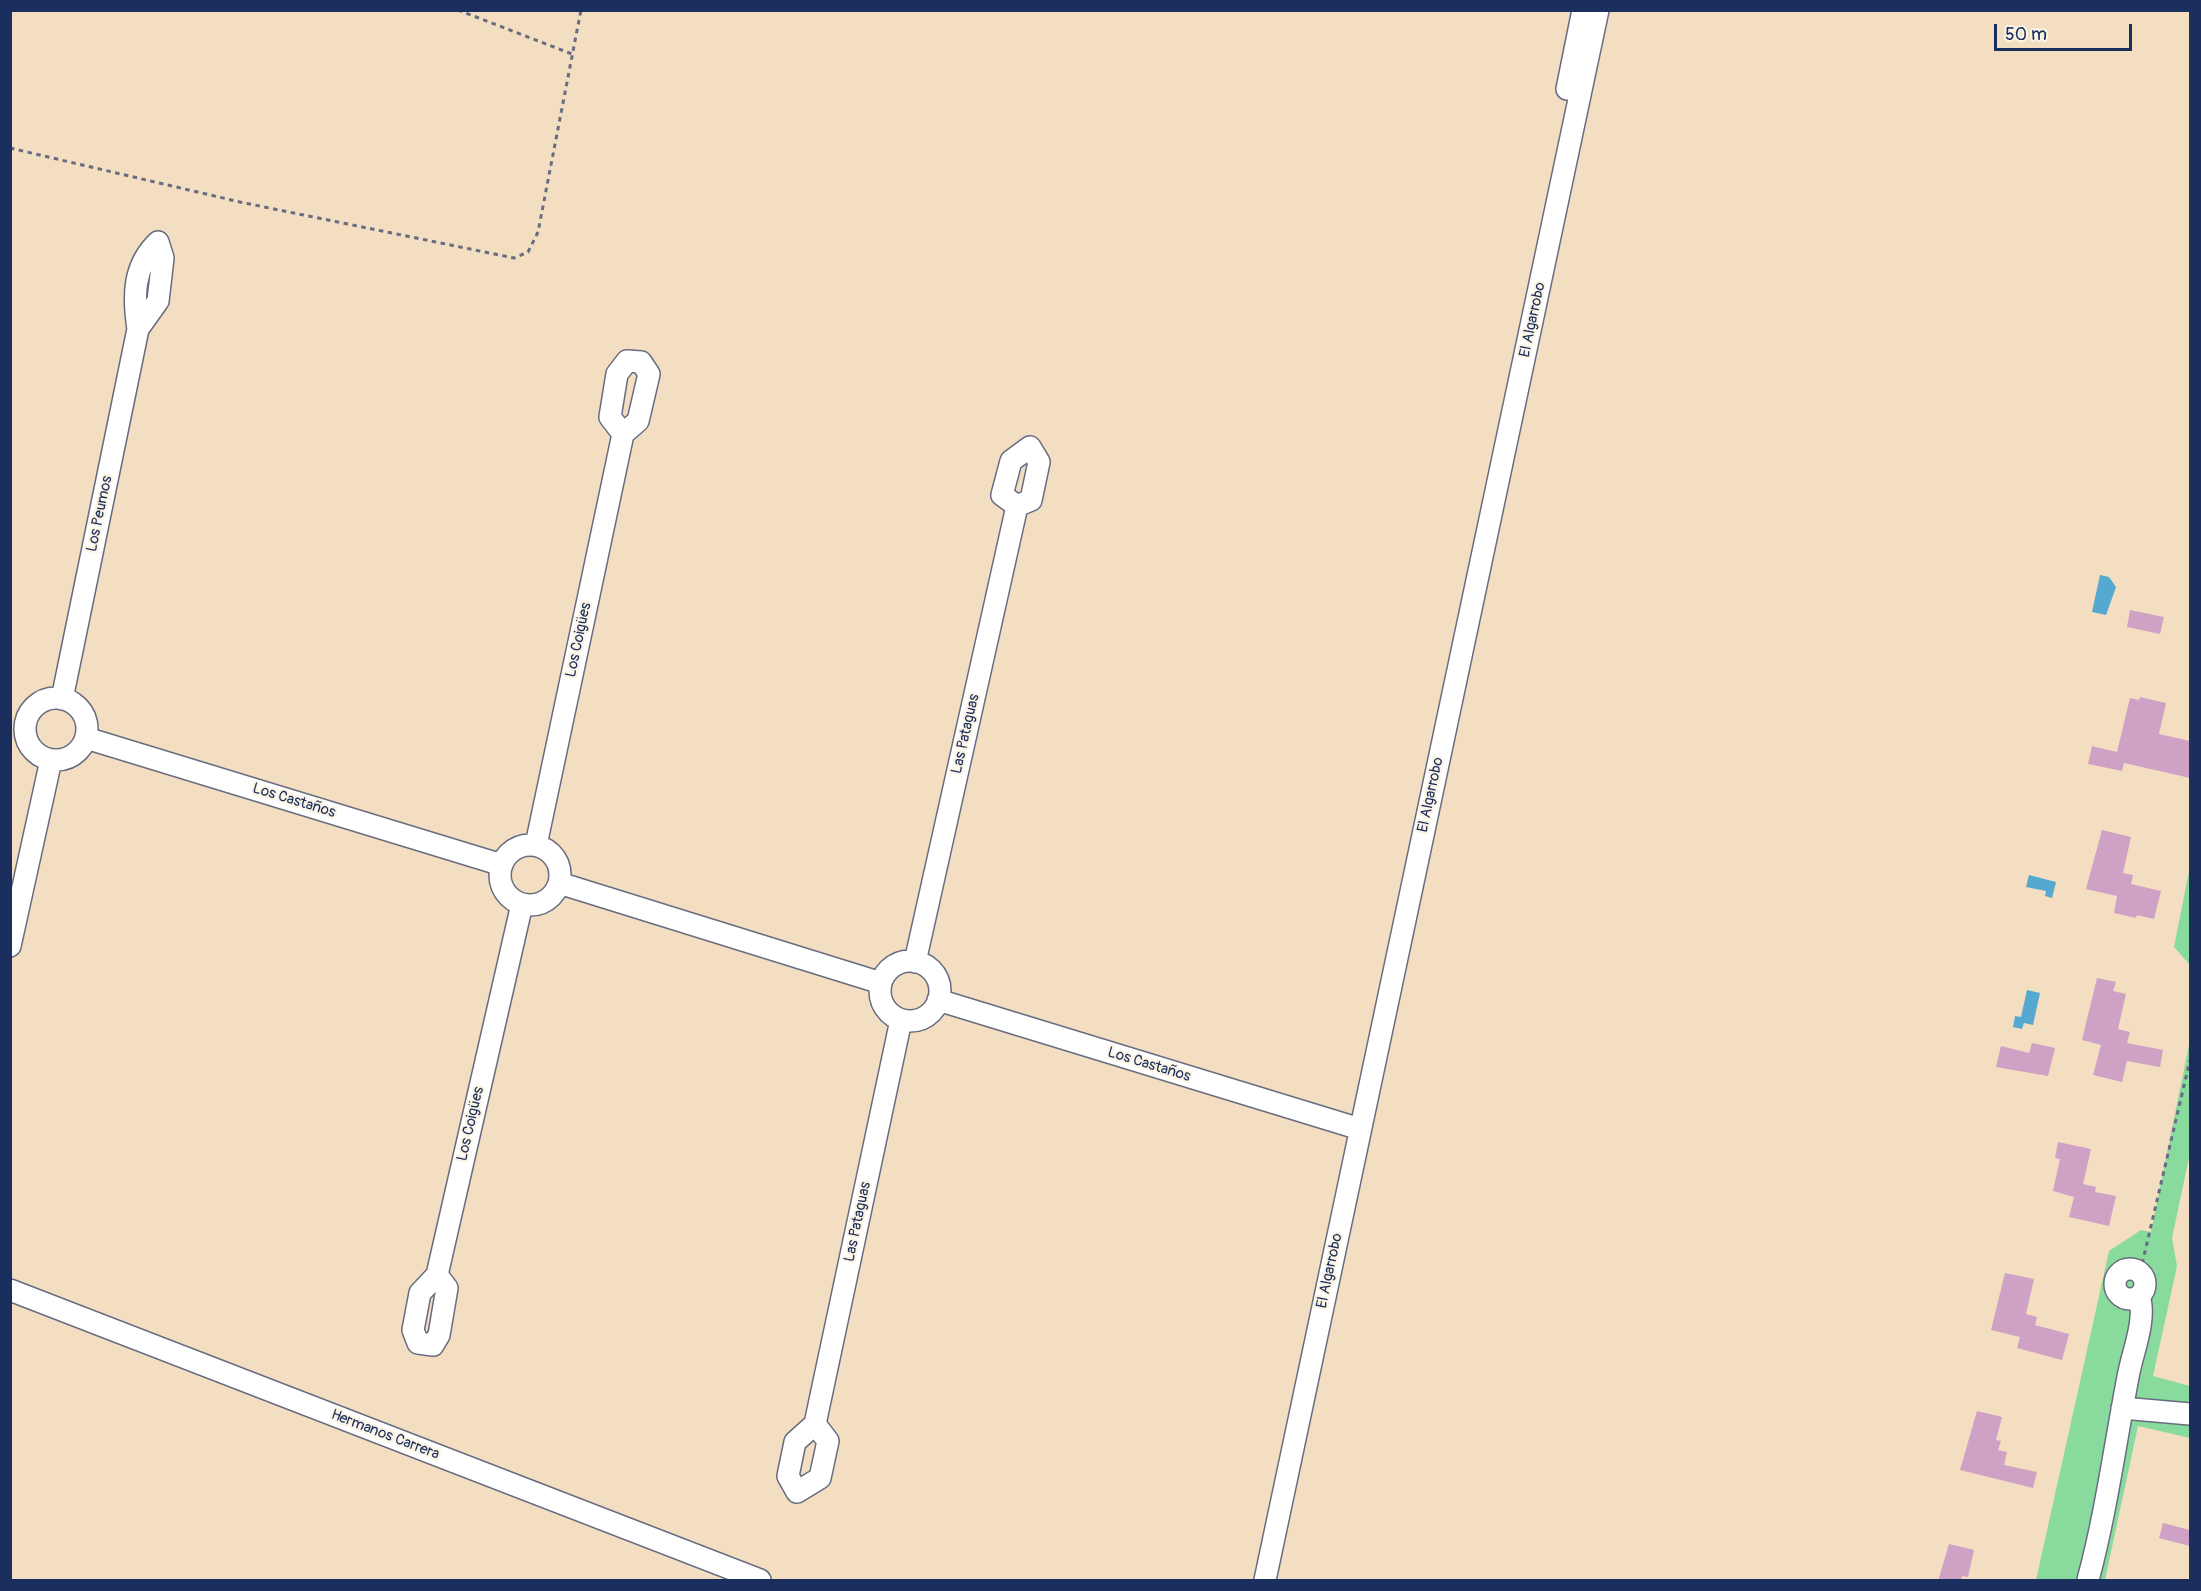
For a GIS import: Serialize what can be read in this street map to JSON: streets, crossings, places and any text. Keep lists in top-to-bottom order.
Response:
{
  "streets": {
    "street": [
      "El Algarrobo",
      "Los Peumos",
      "Los Coigües",
      "Las Pataguas",
      "Los Castaños",
      "Hermanos Carrera"
    ]
  },
  "crossings": [
    ["El Algarrobo", "Los Castaños"],
    ["Los Peumos", "Los Castaños"],
    ["Los Coigües", "Los Castaños"],
    ["Las Pataguas", "Los Castaños"]
  ],
  "scale_bar": "50 m"
}
